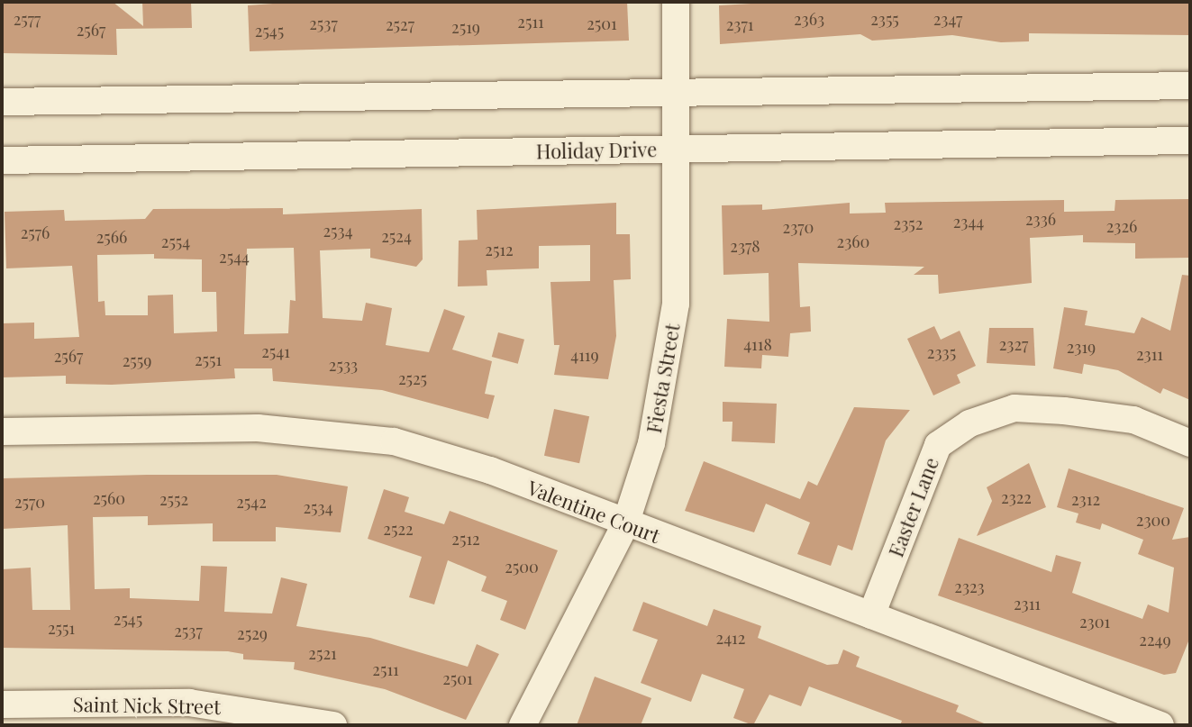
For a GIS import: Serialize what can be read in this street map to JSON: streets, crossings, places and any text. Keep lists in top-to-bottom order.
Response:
{
  "streets": {
    "street": [
      "Holiday Drive",
      "Fiesta Street",
      "Easter Lane",
      "Valentine Court",
      "Saint Nick Street"
    ]
  },
  "crossings": [
    ["Holiday Drive", "Fiesta Street"],
    ["Fiesta Street", "Valentine Court"],
    ["Easter Lane", "Valentine Court"]
  ],
  "house_numbers": [
    "2577",
    "2363",
    "2355",
    "2347",
    "2511",
    "2537",
    "2501",
    "2527",
    "2371",
    "2519",
    "2567",
    "2545",
    "2336",
    "2344",
    "2352",
    "2326",
    "2370",
    "2534",
    "2576",
    "2524",
    "2566",
    "2554",
    "2360",
    "2378",
    "2512",
    "2544",
    "4118",
    "2327",
    "2319",
    "2541",
    "2335",
    "2311",
    "4119",
    "2567",
    "2551",
    "2559",
    "2533",
    "2525",
    "2322",
    "2560",
    "2552",
    "2312",
    "2570",
    "2542",
    "2534",
    "2300",
    "2522",
    "2512",
    "2500",
    "2323",
    "2311",
    "2545",
    "2301",
    "2551",
    "2537",
    "2529",
    "2412",
    "2249",
    "2521",
    "2511",
    "2501"
  ]
}
